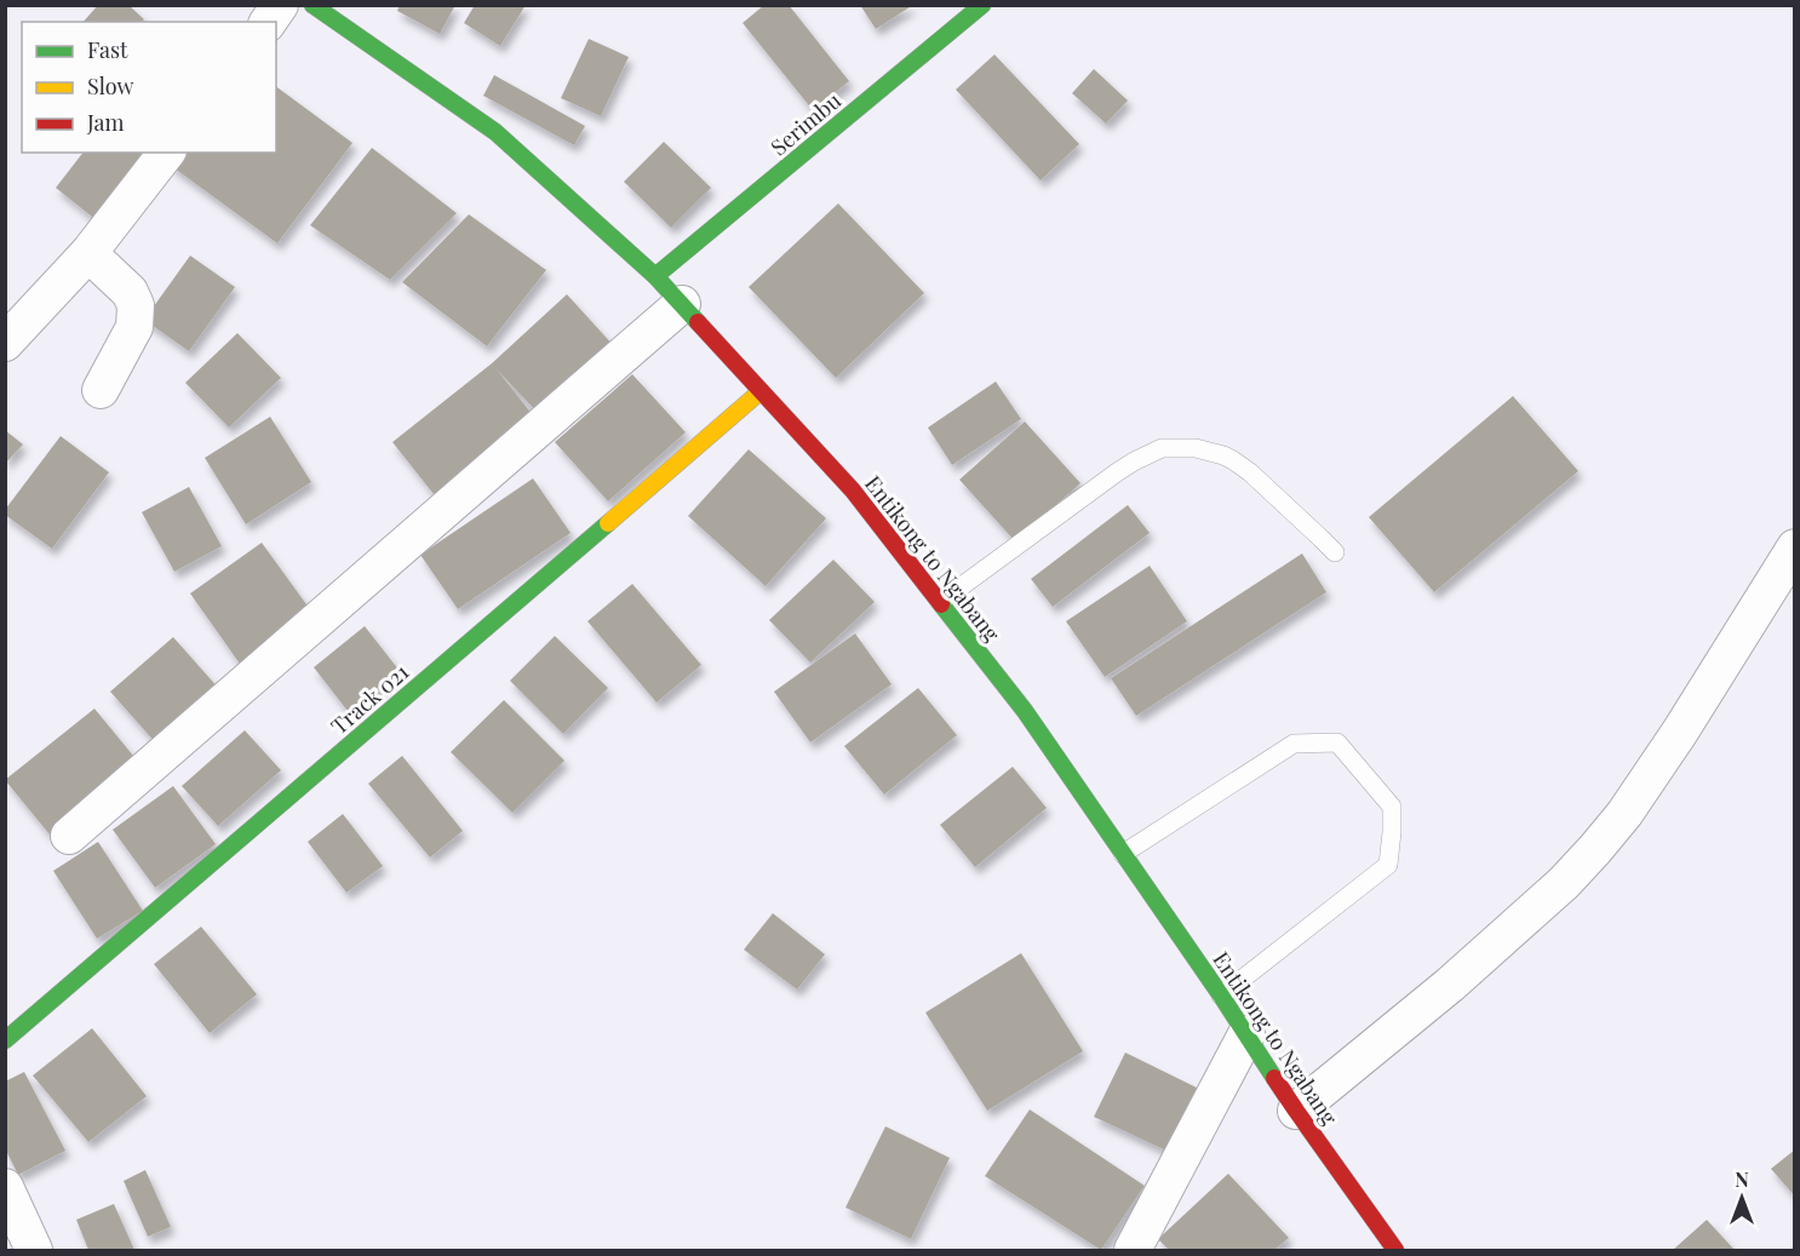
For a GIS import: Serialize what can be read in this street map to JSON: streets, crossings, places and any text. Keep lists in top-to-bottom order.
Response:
{
  "streets": {
    "main road": ["Serimbu", "Entikong to Ngabang", "Track 021"]
  },
  "crossings": [
    ["Serimbu", "Entikong to Ngabang"],
    ["Entikong to Ngabang", "Track 021"]
  ],
  "legend": ["Fast", "Slow", "Jam"],
  "north": "top"
}
